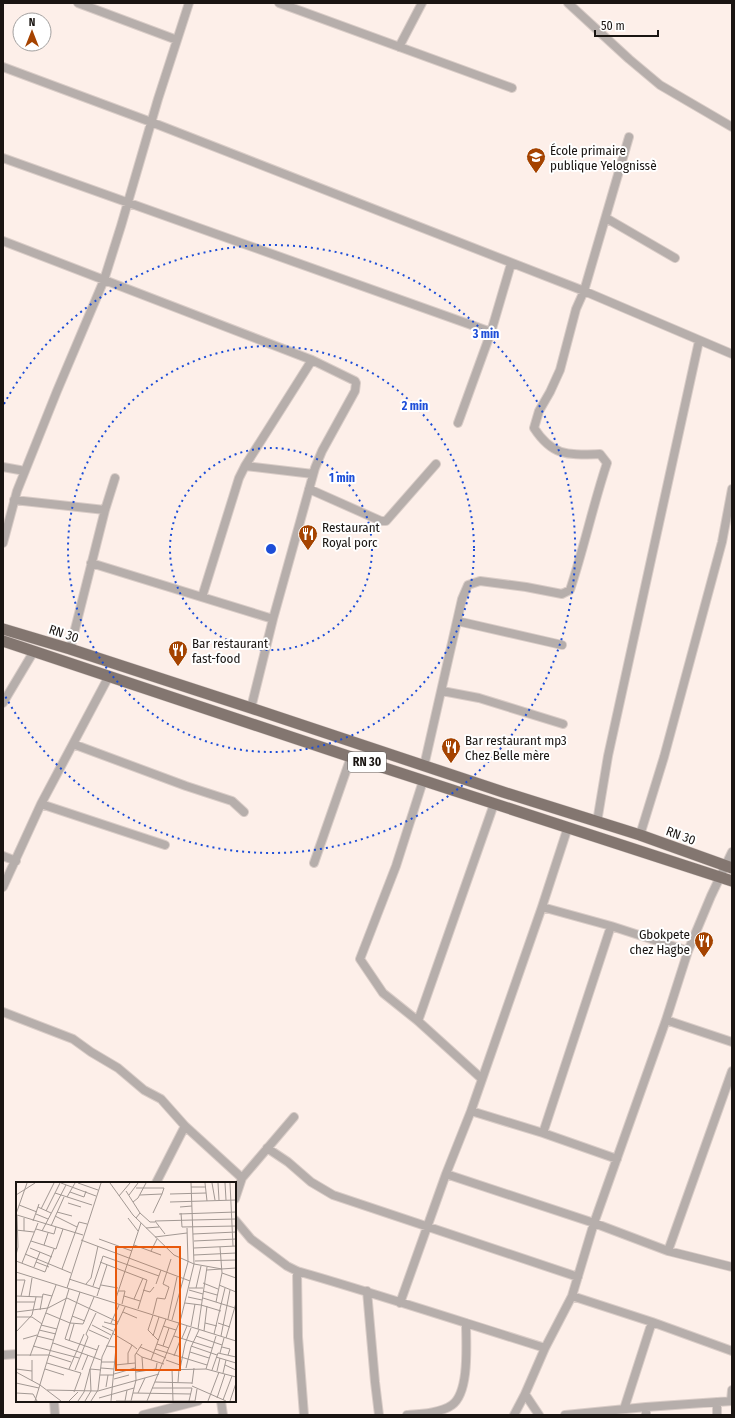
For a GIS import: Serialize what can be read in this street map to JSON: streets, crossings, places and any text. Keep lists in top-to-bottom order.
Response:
{
  "streets": {
    "main road": ["RN 30"]
  },
  "places": {
    "school or university": ["École primaire publique Yelognissè"],
    "restaurant": [
      "Restaurant Royal porc",
      "Bar restaurant fast-food",
      "Bar restaurant mp3 Chez Belle mère",
      "Gbokpete chez Hagbe"
    ]
  },
  "scale_bar": "50 m",
  "north": "top",
  "rings": ["3 min", "2 min", "1 min"]
}
